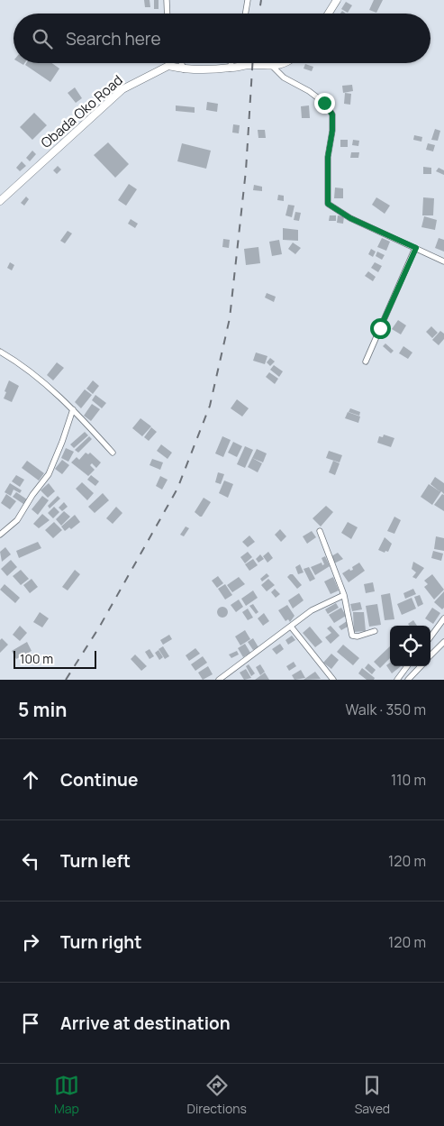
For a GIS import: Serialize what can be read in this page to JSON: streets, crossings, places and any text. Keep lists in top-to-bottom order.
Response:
{
  "streets": {
    "main road": ["Obada Oko Road"]
  },
  "scale_bar": "100 m",
  "page": {
    "search": "Search here",
    "scale": "100 m",
    "heading": ["5 min", "Walk · 350 m"],
    "list": [
      ["Continue", "110 m"],
      ["Turn left", "120 m"],
      ["Turn right", "120 m"],
      "Arrive at destination"
    ],
    "nav": ["Map", "Directions", "Saved"]
  }
}
